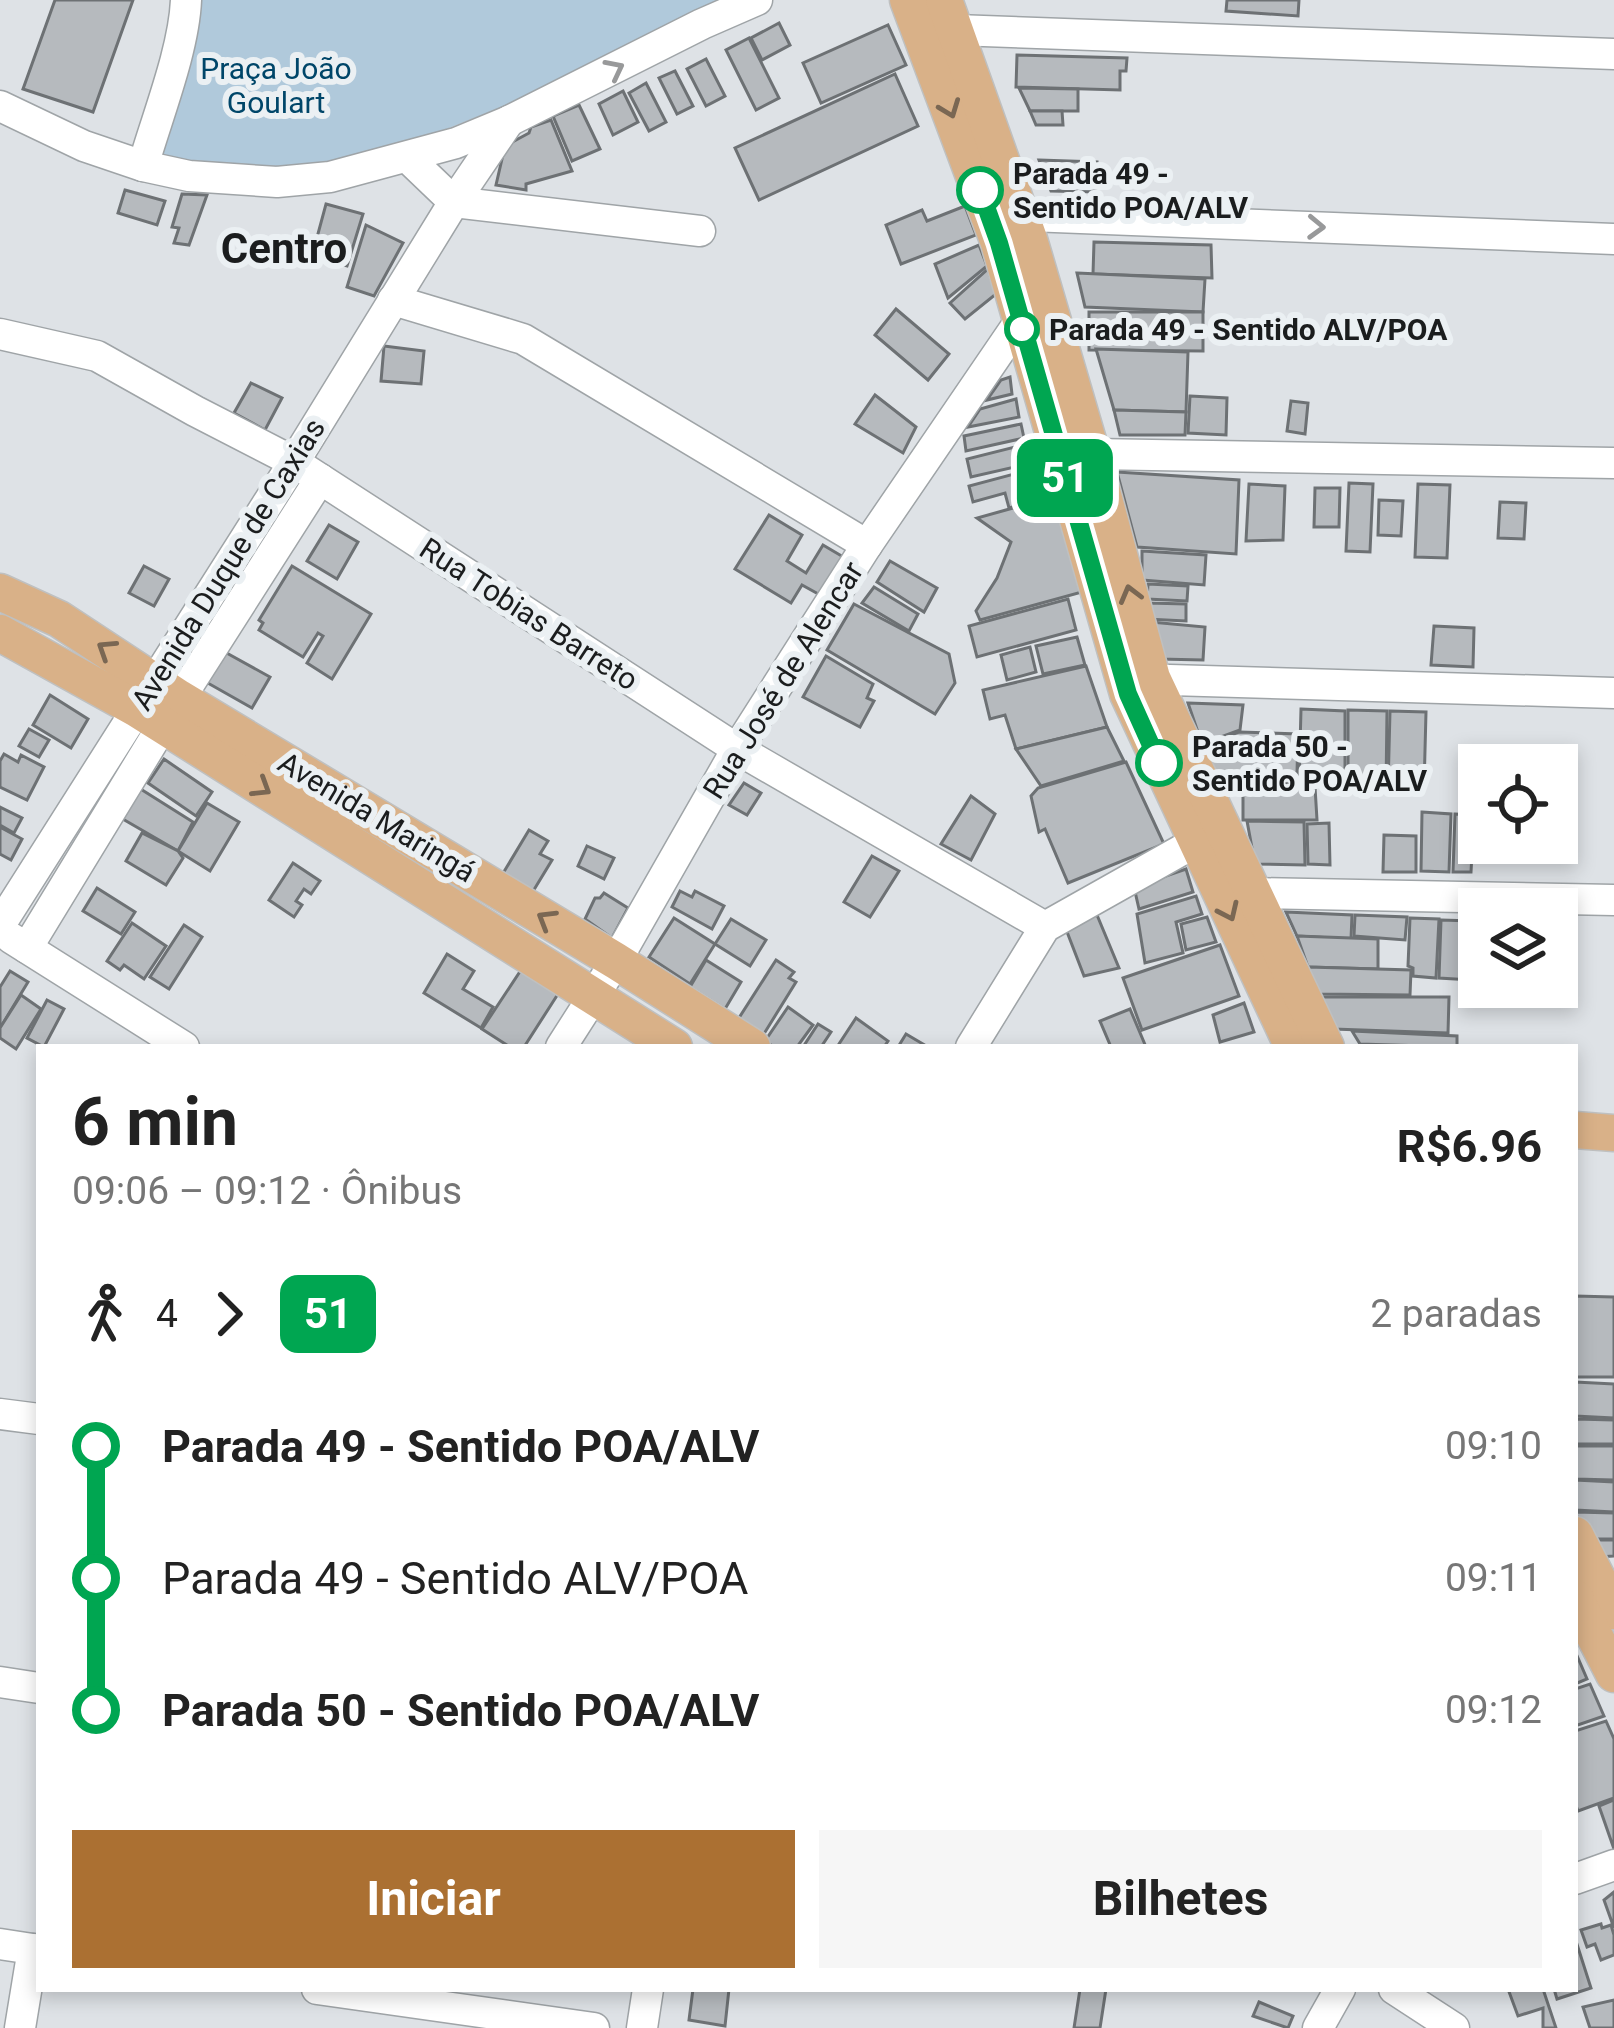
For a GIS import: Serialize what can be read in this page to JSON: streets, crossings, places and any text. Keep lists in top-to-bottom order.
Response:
{
  "streets": {
    "main road": ["Avenida Maringá"],
    "street": ["Avenida Duque de Caxias", "Rua Tobias Barreto", "Rua José de Alencar"]
  },
  "crossings": [
    ["Avenida Duque de Caxias", "Rua Tobias Barreto"],
    ["Avenida Duque de Caxias", "Avenida Maringá"],
    ["Rua Tobias Barreto", "Rua José de Alencar"],
    ["Rua José de Alencar", "Avenida Maringá"]
  ],
  "districts": ["Centro"],
  "parks": ["Praça João Goulart"],
  "places": ["Parada 49 - Sentido POA/ALV", "Parada 49 - Sentido ALV/POA", "Parada 50 - Sentido POA/ALV"],
  "lines": ["bus line 51"],
  "page": {
    "on_map": "51",
    "heading": ["6 min", "09:06 – 09:12 · Ônibus", "R$6.96"],
    "legs": ["4", "51", "2 paradas"],
    "list": [
      {
        "name": "Parada 49 - Sentido POA/ALV",
        "value": "09:10"
      },
      {
        "name": "Parada 49 - Sentido ALV/POA",
        "value": "09:11"
      },
      {
        "name": "Parada 50 - Sentido POA/ALV",
        "value": "09:12"
      }
    ],
    "buttons": ["Iniciar", "Bilhetes"]
  }
}
